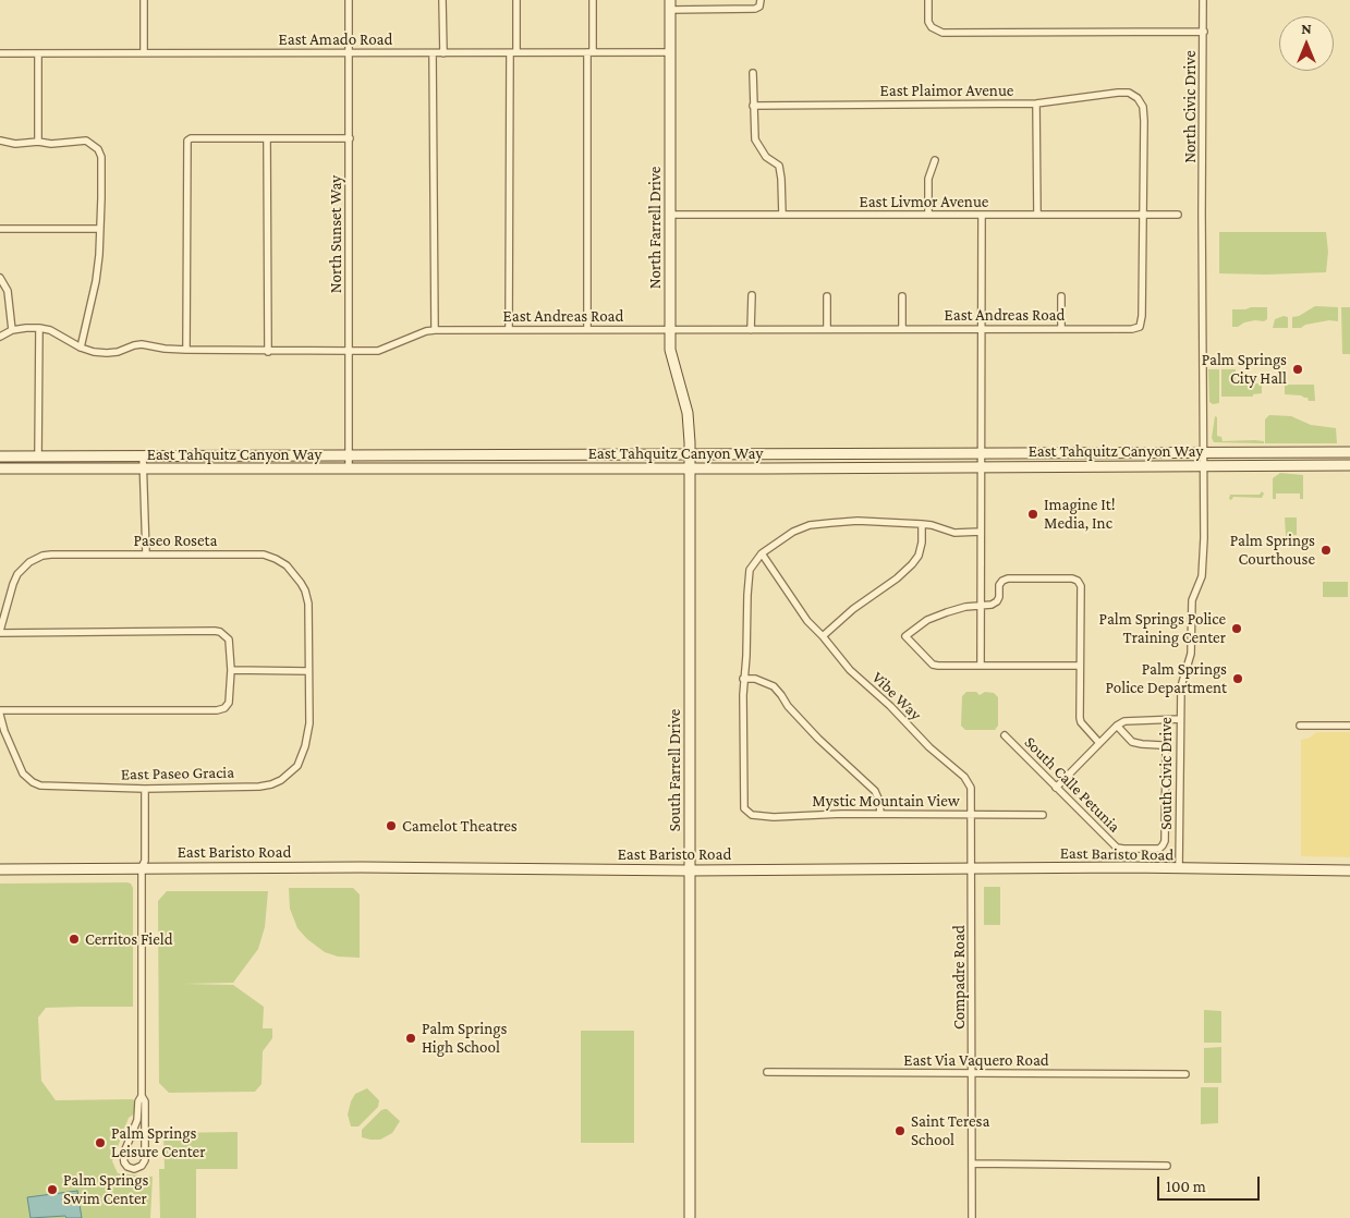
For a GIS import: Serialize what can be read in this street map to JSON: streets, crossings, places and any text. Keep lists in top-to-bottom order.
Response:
{
  "streets": {
    "main road": [
      "North Farrell Drive",
      "East Tahquitz Canyon Way",
      "South Farrell Drive",
      "East Baristo Road"
    ],
    "street": [
      "East Amado Road",
      "East Plaimor Avenue",
      "North Civic Drive",
      "East Livmor Avenue",
      "North Sunset Way",
      "East Andreas Road",
      "Paseo Roseta",
      "Vibe Way",
      "East Paseo Gracia",
      "South Civic Drive",
      "South Calle Petunia",
      "Mystic Mountain View",
      "Compadre Road",
      "East Via Vaquero Road"
    ]
  },
  "crossings": [
    ["East Amado Road", "North Farrell Drive"],
    ["East Amado Road", "North Sunset Way"],
    ["East Plaimor Avenue", "East Livmor Avenue"],
    ["East Plaimor Avenue", "East Andreas Road"],
    ["North Civic Drive", "East Tahquitz Canyon Way"],
    ["North Civic Drive", "South Civic Drive"],
    ["East Livmor Avenue", "North Farrell Drive"],
    ["East Livmor Avenue", "East Andreas Road"],
    ["North Farrell Drive", "East Andreas Road"],
    ["North Farrell Drive", "East Tahquitz Canyon Way"],
    ["North Farrell Drive", "South Farrell Drive"],
    ["North Sunset Way", "East Andreas Road"],
    ["North Sunset Way", "East Tahquitz Canyon Way"],
    ["East Tahquitz Canyon Way", "South Farrell Drive"],
    ["East Tahquitz Canyon Way", "South Civic Drive"],
    ["Paseo Roseta", "East Paseo Gracia"],
    ["Vibe Way", "Mystic Mountain View"],
    ["Vibe Way", "East Baristo Road"],
    ["Vibe Way", "Compadre Road"],
    ["South Farrell Drive", "East Baristo Road"],
    ["South Civic Drive", "East Baristo Road"],
    ["East Baristo Road", "Compadre Road"],
    ["Compadre Road", "East Via Vaquero Road"]
  ],
  "places": [
    "Palm Springs City Hall",
    "Imagine It! Media, Inc",
    "Palm Springs Courthouse",
    "Palm Springs Police Training Center",
    "Palm Springs Police Department",
    "Camelot Theatres",
    "Cerritos Field",
    "Palm Springs High School",
    "Saint Teresa School",
    "Palm Springs Leisure Center",
    "Palm Springs Swim Center"
  ],
  "scale_bar": "100 m",
  "north": "top"
}
